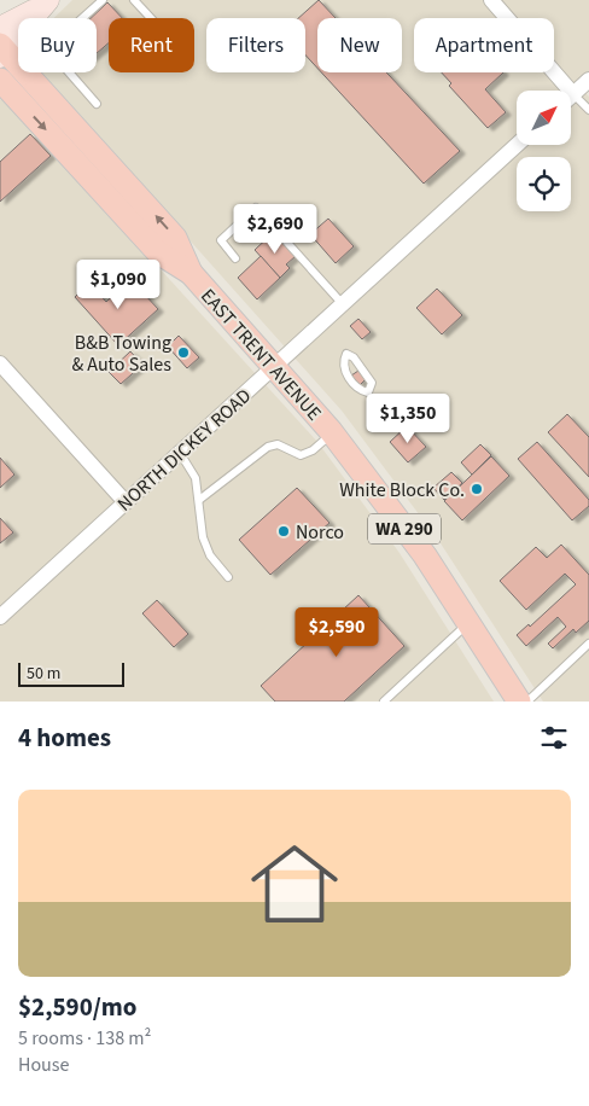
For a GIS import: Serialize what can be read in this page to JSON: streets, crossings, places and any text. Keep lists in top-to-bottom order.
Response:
{
  "streets": {
    "main road": ["EAST TRENT AVENUE", "WA 290"],
    "street": ["NORTH DICKEY ROAD"]
  },
  "crossings": [
    ["EAST TRENT AVENUE", "NORTH DICKEY ROAD"]
  ],
  "places": ["B&B Towing & Auto Sales", "White Block Co.", "Norco"],
  "scale_bar": "50 m",
  "north": "top right",
  "page": {
    "chip": [
      "Buy",
      "Rent",
      "Filters",
      "New",
      "Apartment"
    ],
    "price": [
      "$2,690",
      "$1,090",
      "$1,350",
      "$2,590"
    ],
    "scale": "50 m",
    "heading": "4 homes",
    "list": [
      {
        "name": "$2,590/mo",
        "note": "5 rooms · 138 m² · House"
      }
    ]
  }
}
